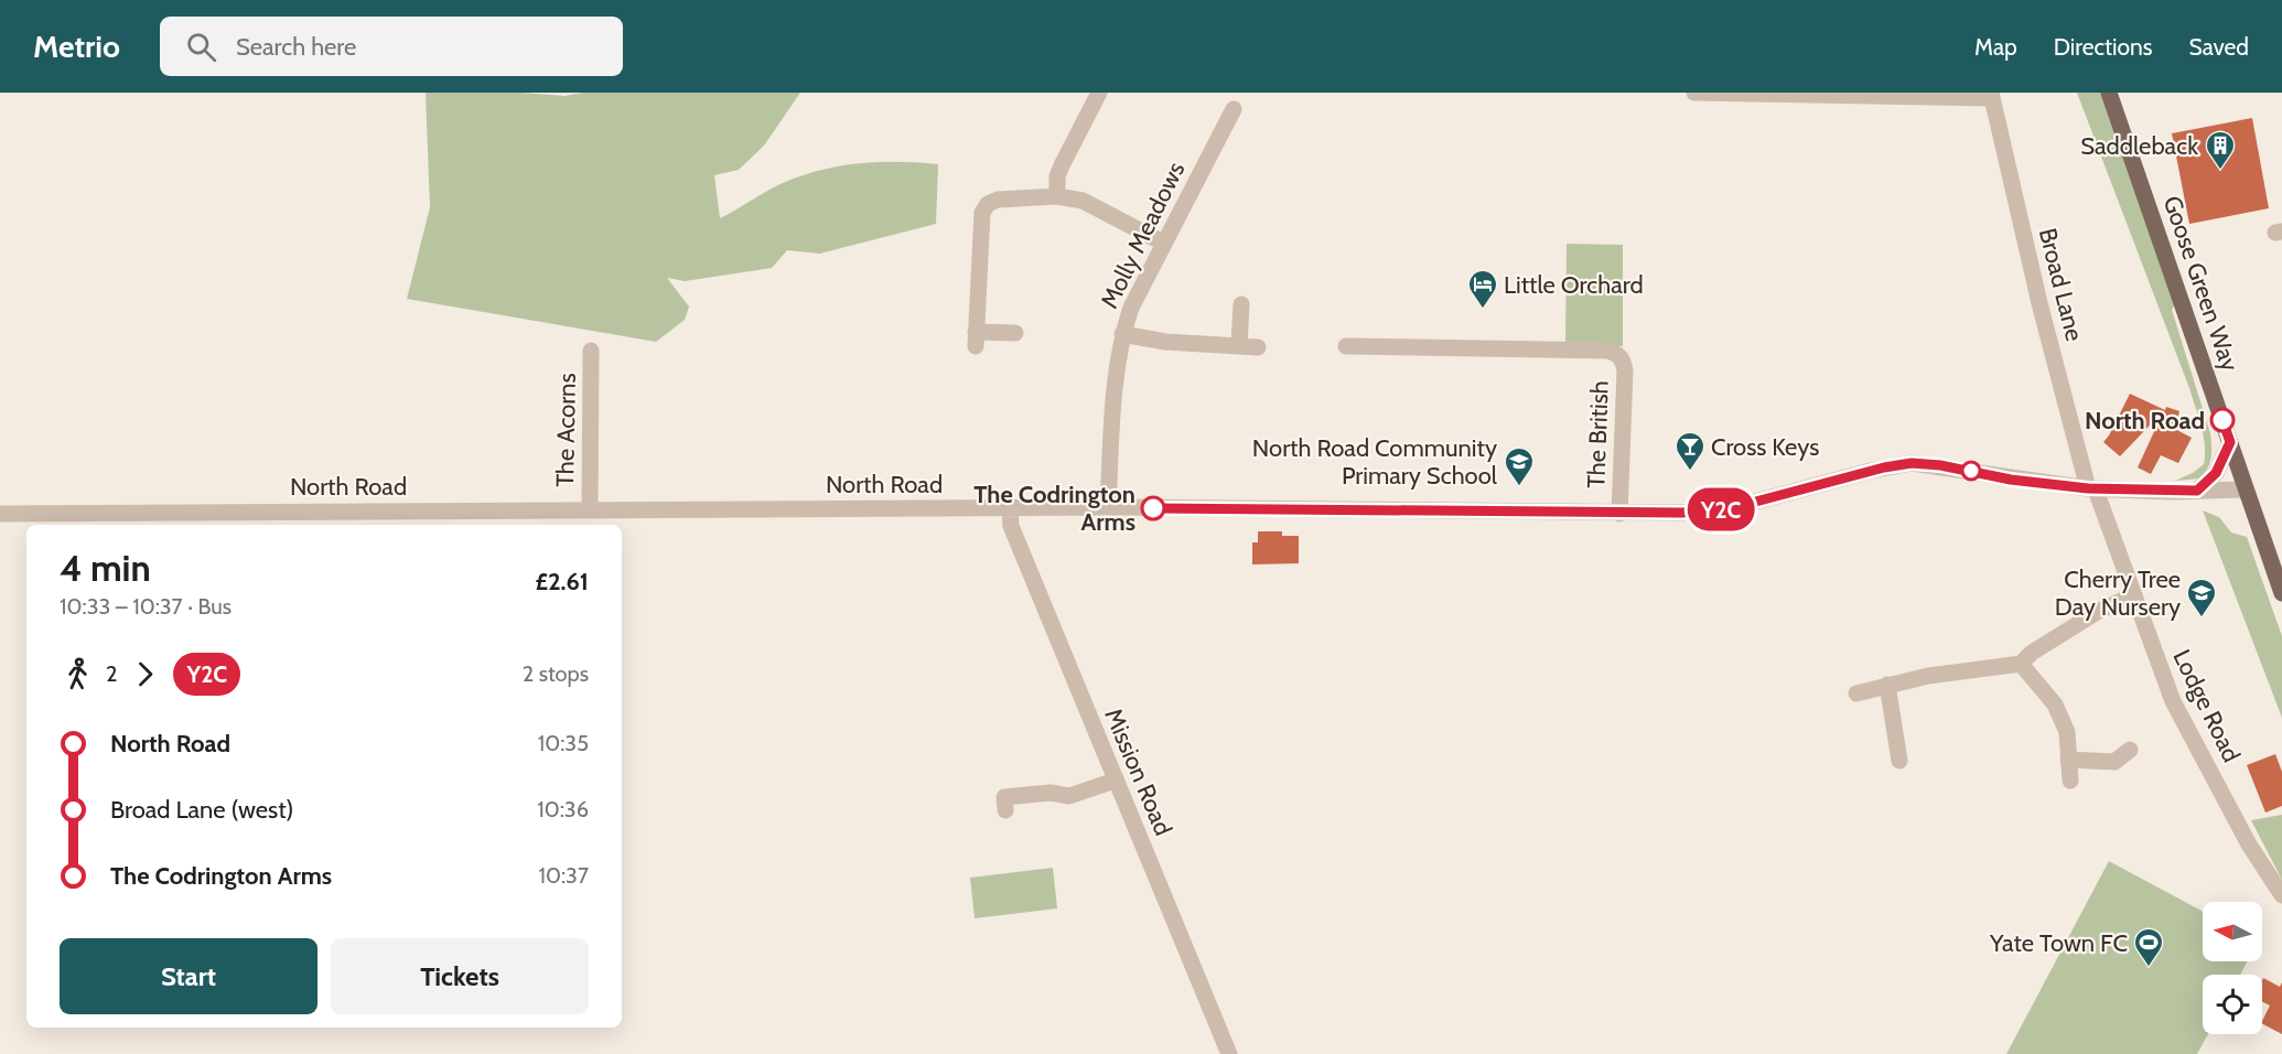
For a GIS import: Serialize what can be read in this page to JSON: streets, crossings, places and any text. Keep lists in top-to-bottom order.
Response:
{
  "streets": {
    "main road": ["Goose Green Way"],
    "street": [
      "Molly Meadows",
      "Broad Lane",
      "The Acorns",
      "The British",
      "North Road",
      "Lodge Road",
      "Mission Road"
    ]
  },
  "crossings": [
    ["Molly Meadows", "North Road"],
    ["Goose Green Way", "North Road"],
    ["Broad Lane", "North Road"],
    ["Broad Lane", "Lodge Road"],
    ["The Acorns", "North Road"],
    ["The British", "North Road"],
    ["North Road", "Lodge Road"],
    ["North Road", "Mission Road"]
  ],
  "places": {
    "building": ["Saddleback"],
    "hotel": ["Little Orchard"],
    "other": ["North Road", "The Codrington Arms"],
    "bar": ["Cross Keys"],
    "school or university": ["North Road Community Primary School", "Cherry Tree Day Nursery"],
    "sports": ["Yate Town FC"]
  },
  "lines": ["bus line Y2C"],
  "north": "left",
  "page": {
    "header": "Metrio",
    "search": "Search here",
    "nav": ["Map", "Directions", "Saved"],
    "on_map": "Y2C",
    "heading": ["4 min", "10:33 – 10:37 · Bus", "£2.61"],
    "legs": ["2", "Y2C", "2 stops"],
    "list": [
      {
        "name": "North Road",
        "value": "10:35"
      },
      {
        "name": "Broad Lane (west)",
        "value": "10:36"
      },
      {
        "name": "The Codrington Arms",
        "value": "10:37"
      }
    ],
    "buttons": ["Start", "Tickets"]
  }
}
